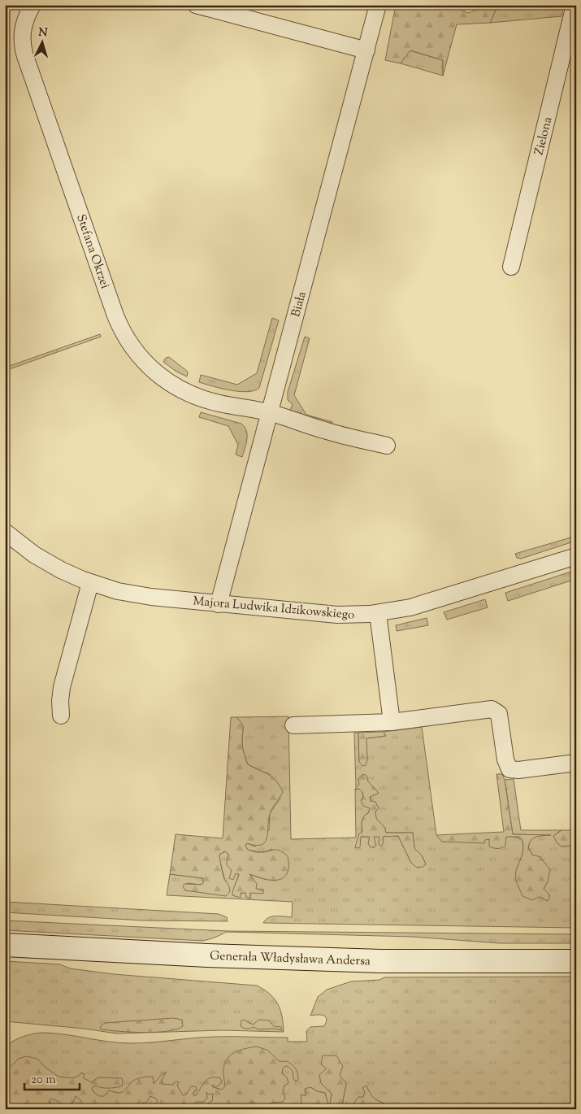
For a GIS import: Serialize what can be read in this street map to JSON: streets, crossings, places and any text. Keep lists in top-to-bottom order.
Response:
{
  "streets": {
    "main road": ["Generała Władysława Andersa"],
    "street": [
      "Zielona",
      "Stefana Okrzei",
      "Biała",
      "Majora Ludwika Idzikowskiego"
    ]
  },
  "crossings": [
    ["Stefana Okrzei", "Biała"],
    ["Biała", "Majora Ludwika Idzikowskiego"]
  ],
  "scale_bar": "20 m",
  "north": "top"
}
